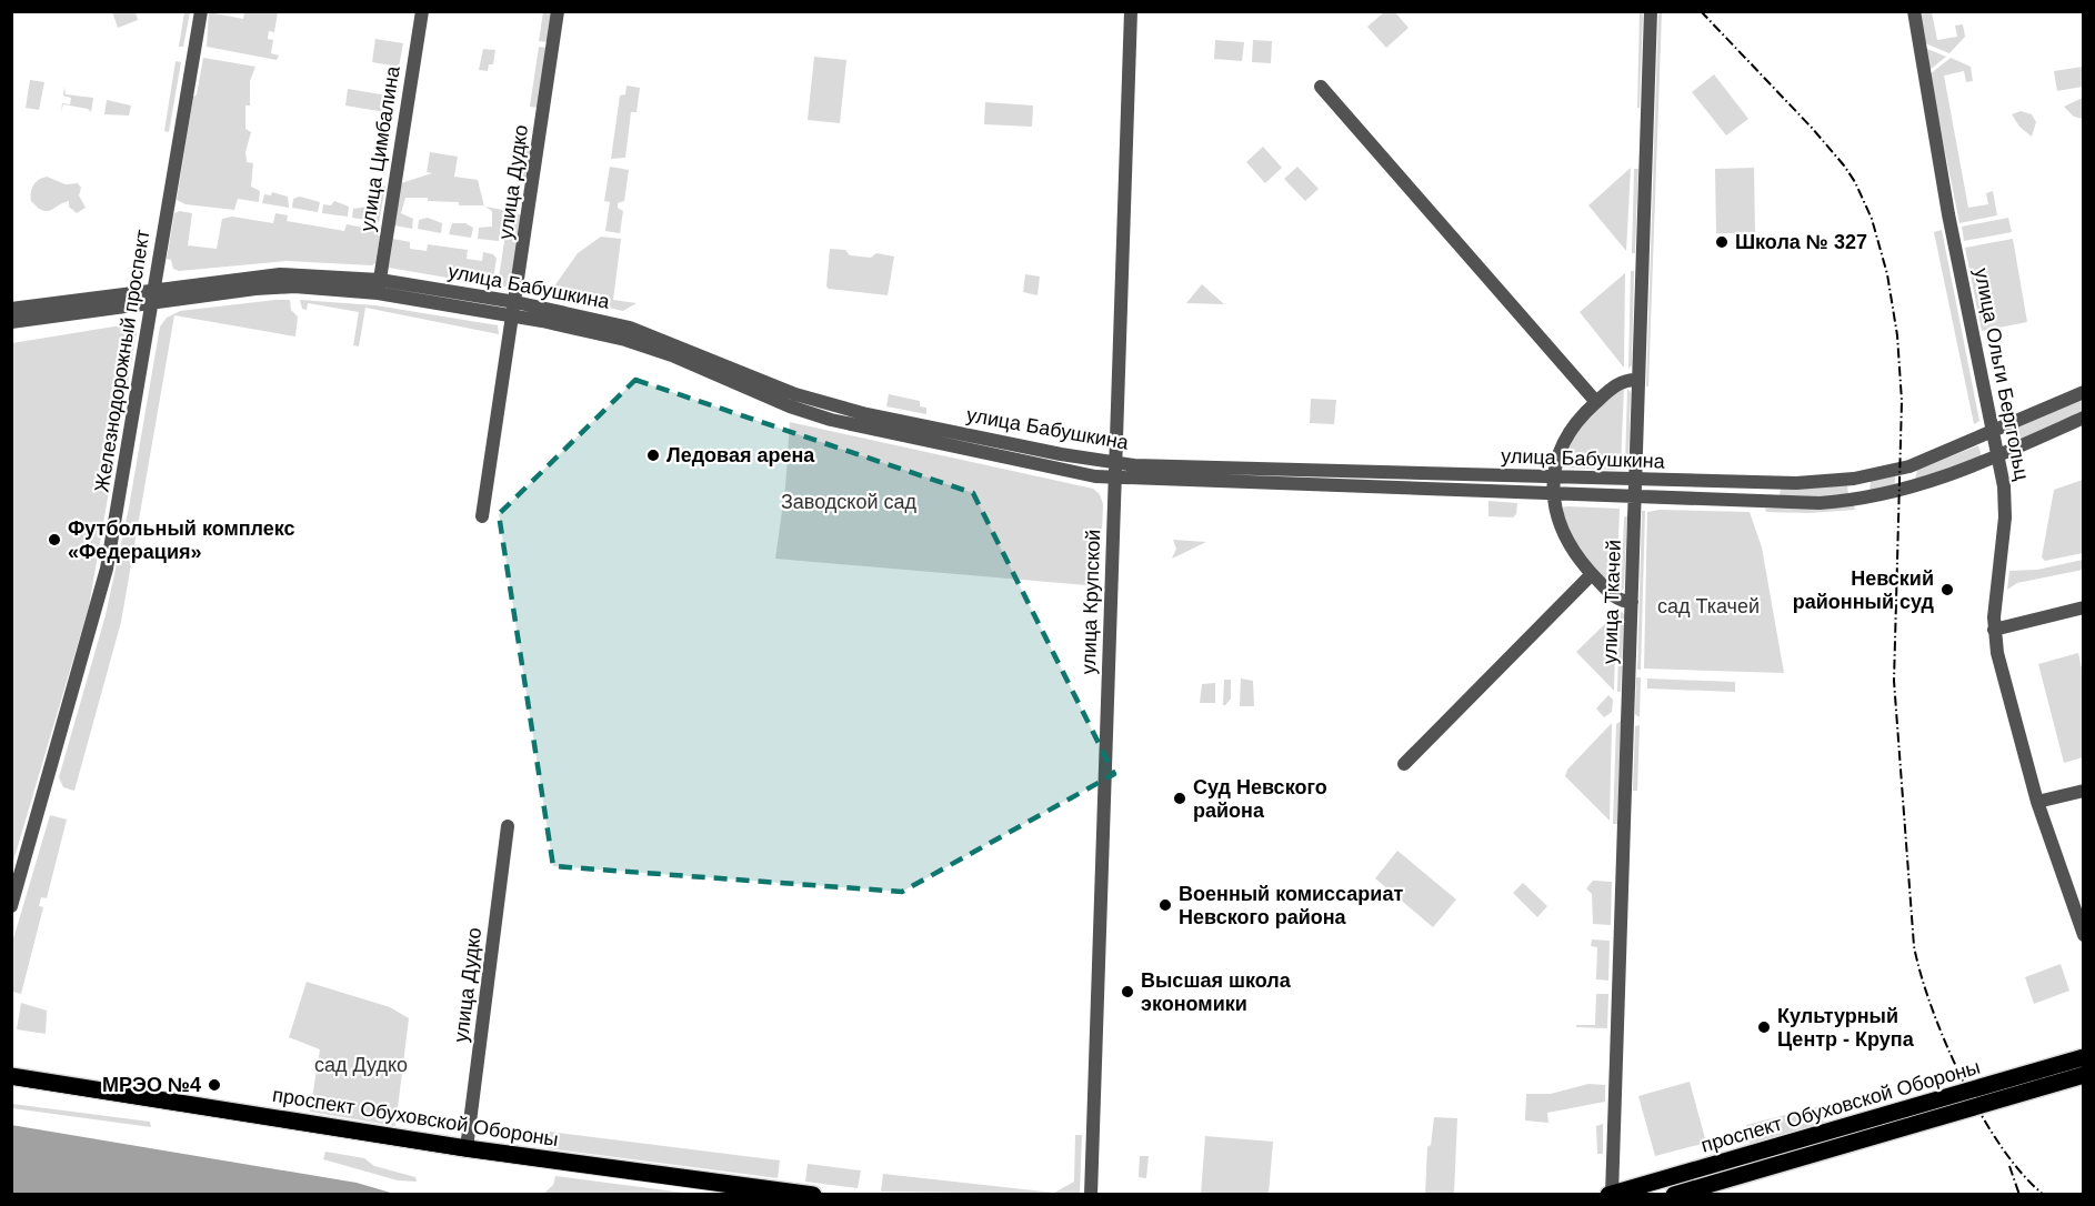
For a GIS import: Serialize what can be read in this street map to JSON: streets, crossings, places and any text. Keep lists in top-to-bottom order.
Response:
{
  "streets": {
    "main road": ["проспект Обуховской Обороны"],
    "street": [
      "улица Цимбалина",
      "улица Дудко",
      "улица Бабушкина",
      "Железнодорожный проспект",
      "улица Ольги Берггольц",
      "улица Крупской",
      "улица Ткачей"
    ]
  },
  "crossings": [
    ["улица Цимбалина", "улица Бабушкина"],
    ["улица Дудко", "улица Бабушкина"],
    ["улица Дудко", "проспект Обуховской Обороны"],
    ["улица Бабушкина", "Железнодорожный проспект"],
    ["улица Бабушкина", "улица Ольги Берггольц"],
    ["улица Бабушкина", "улица Крупской"],
    ["улица Бабушкина", "улица Ткачей"],
    ["улица Ткачей", "проспект Обуховской Обороны"]
  ],
  "parks": ["Заводской сад", "сад Ткачей", "сад Дудко"],
  "places": [
    "Школа № 327",
    "Ледовая арена",
    "Футбольный комплекс «Федерация»",
    "Невский районный суд",
    "Суд Невского района",
    "Военный комиссариат Невского района",
    "Высшая школа экономики",
    "Культурный Центр - Крупа",
    "МРЭО №4"
  ]
}
